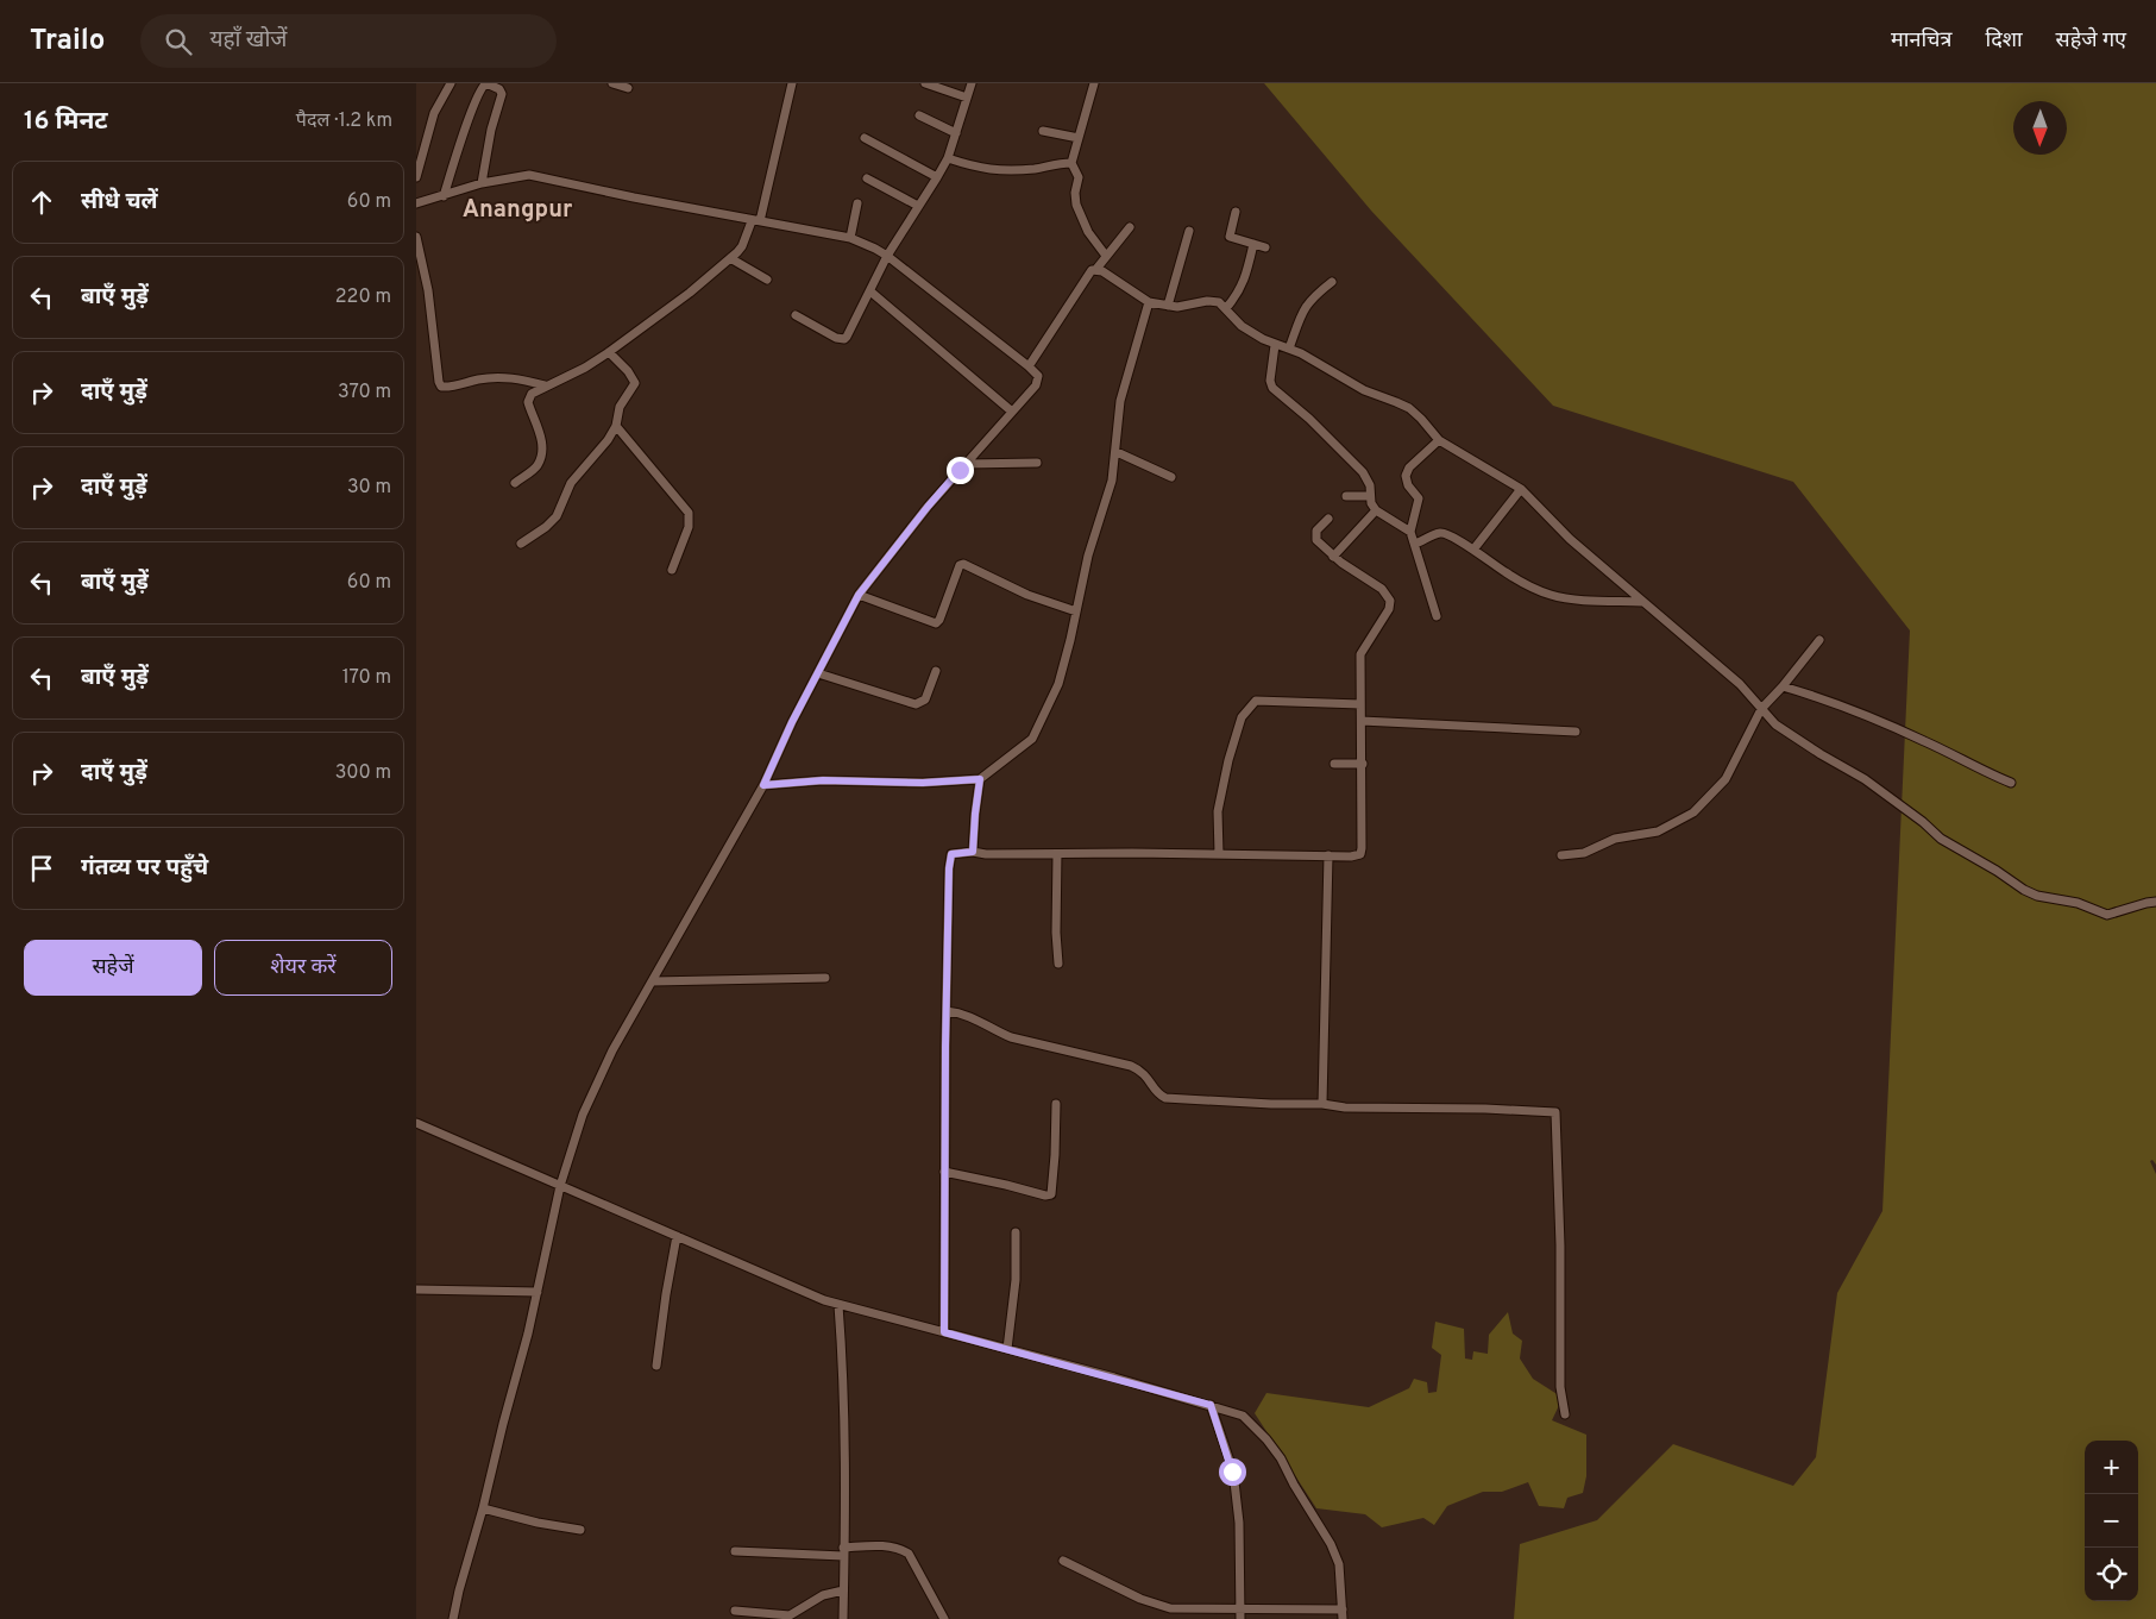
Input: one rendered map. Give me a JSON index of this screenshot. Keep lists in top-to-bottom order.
{
  "districts": ["Anangpur"],
  "north": "bottom",
  "page": {
    "header": "Trailo",
    "search": "यहाँ खोजें",
    "nav": ["मानचित्र", "दिशा", "सहेजे गए"],
    "heading": ["16 मिनट", "पैदल · 1.2 km"],
    "list": [
      ["सीधे चलें", "60 m"],
      ["बाएँ मुड़ें", "220 m"],
      ["दाएँ मुड़ें", "370 m"],
      ["दाएँ मुड़ें", "30 m"],
      ["बाएँ मुड़ें", "60 m"],
      ["बाएँ मुड़ें", "170 m"],
      ["दाएँ मुड़ें", "300 m"],
      "गंतव्य पर पहुँचे"
    ],
    "buttons": ["सहेजें", "शेयर करें"],
    "map_buttons": ["+", "−"]
  }
}
